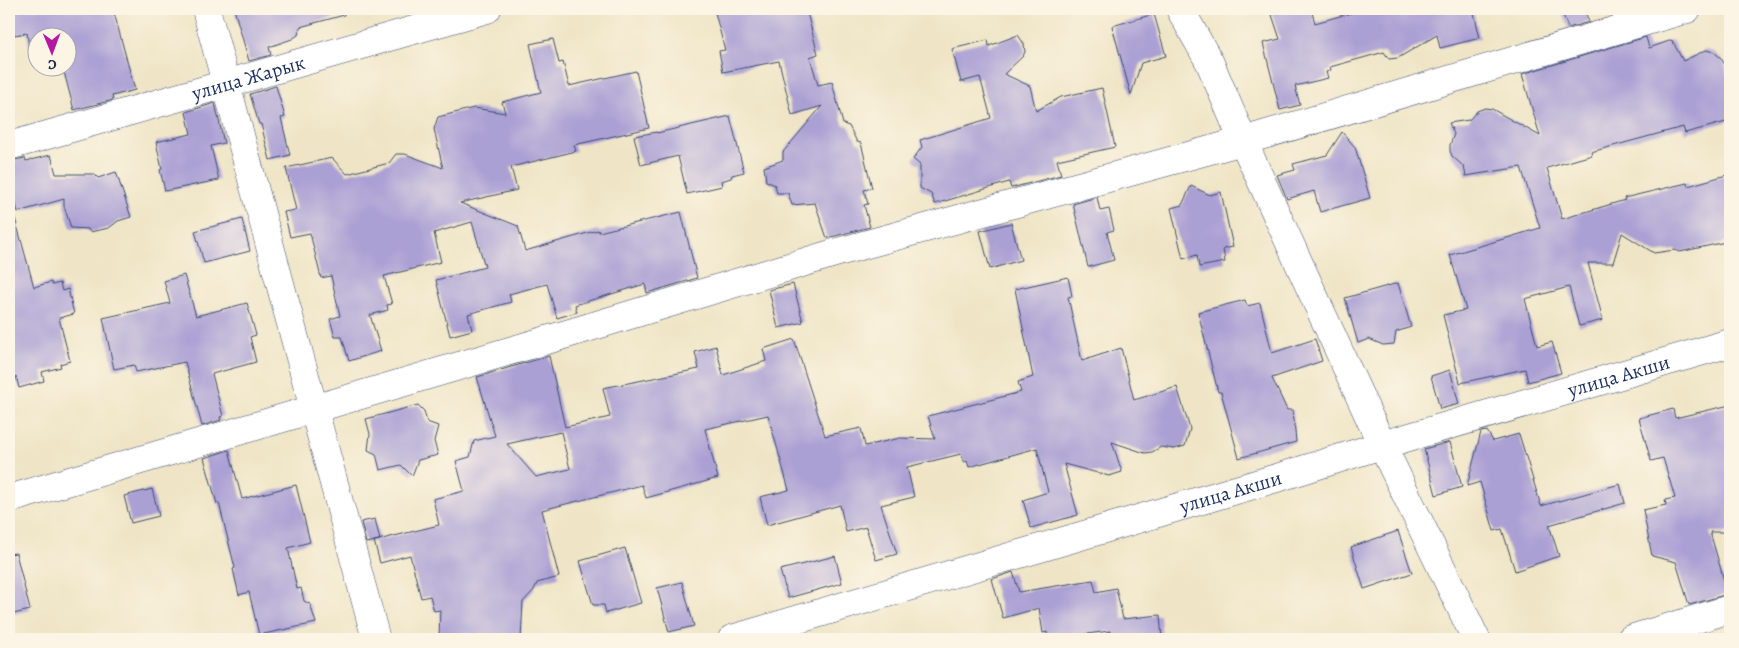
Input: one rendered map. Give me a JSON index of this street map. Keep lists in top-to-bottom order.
{
  "streets": {
    "street": ["улица Жарык", "улица Акши"]
  },
  "north": "bottom"
}
